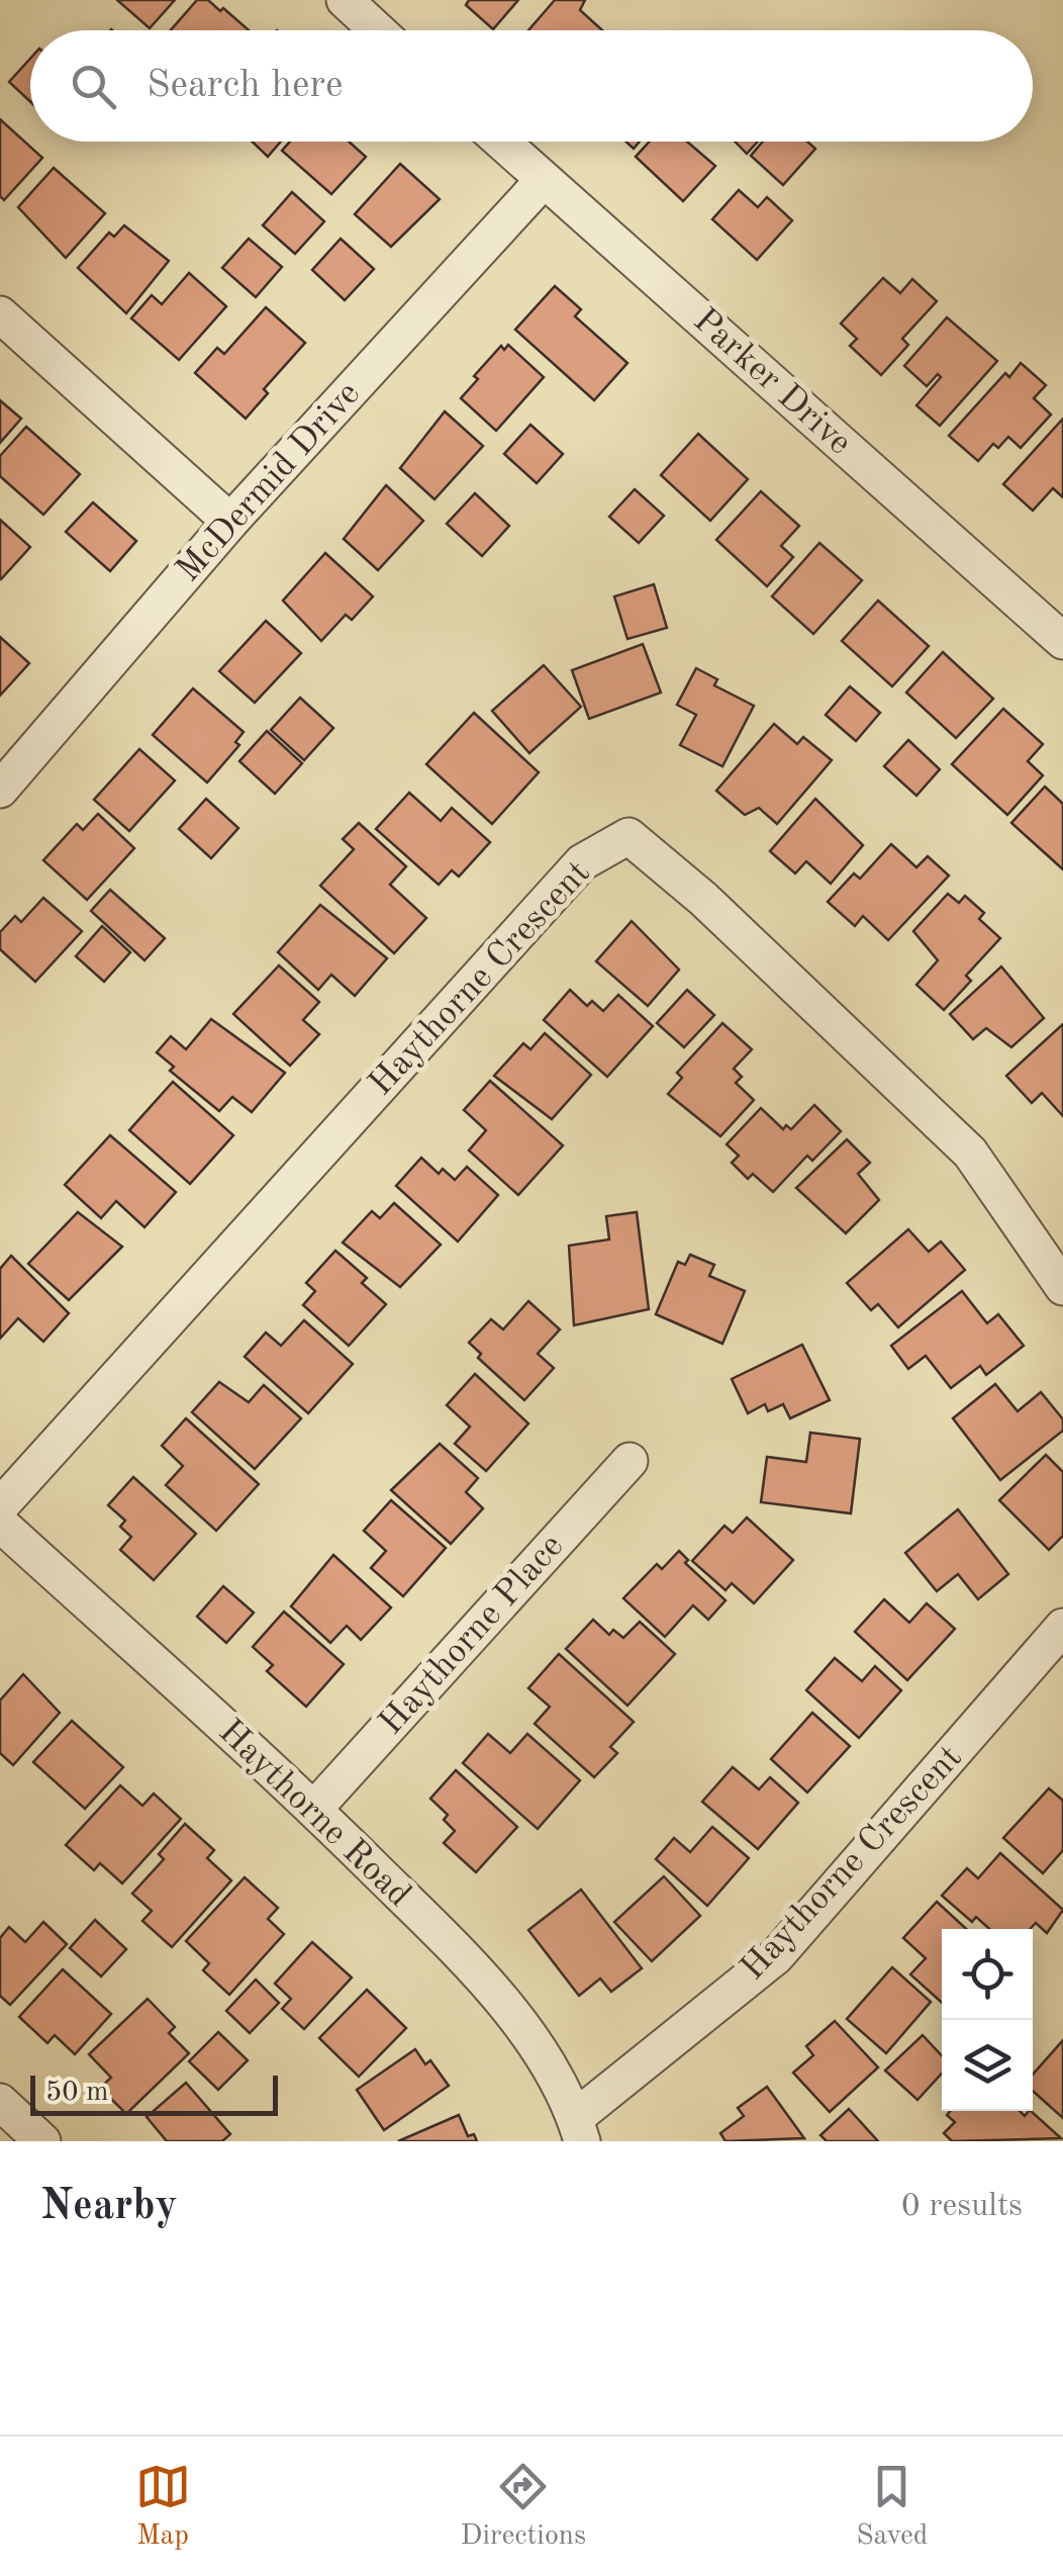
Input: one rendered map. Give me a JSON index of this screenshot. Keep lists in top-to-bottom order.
{
  "streets": {
    "street": [
      "Parker Drive",
      "McDermid Drive",
      "Haythorne Crescent",
      "Haythorne Place",
      "Haythorne Road"
    ]
  },
  "crossings": [
    ["Parker Drive", "McDermid Drive"],
    ["Haythorne Crescent", "Haythorne Road"],
    ["Haythorne Place", "Haythorne Road"]
  ],
  "scale_bar": "50 m",
  "page": {
    "search": "Search here",
    "scale": "50 m",
    "heading": ["Nearby", "0 results"],
    "nav": ["Map", "Directions", "Saved"]
  }
}
